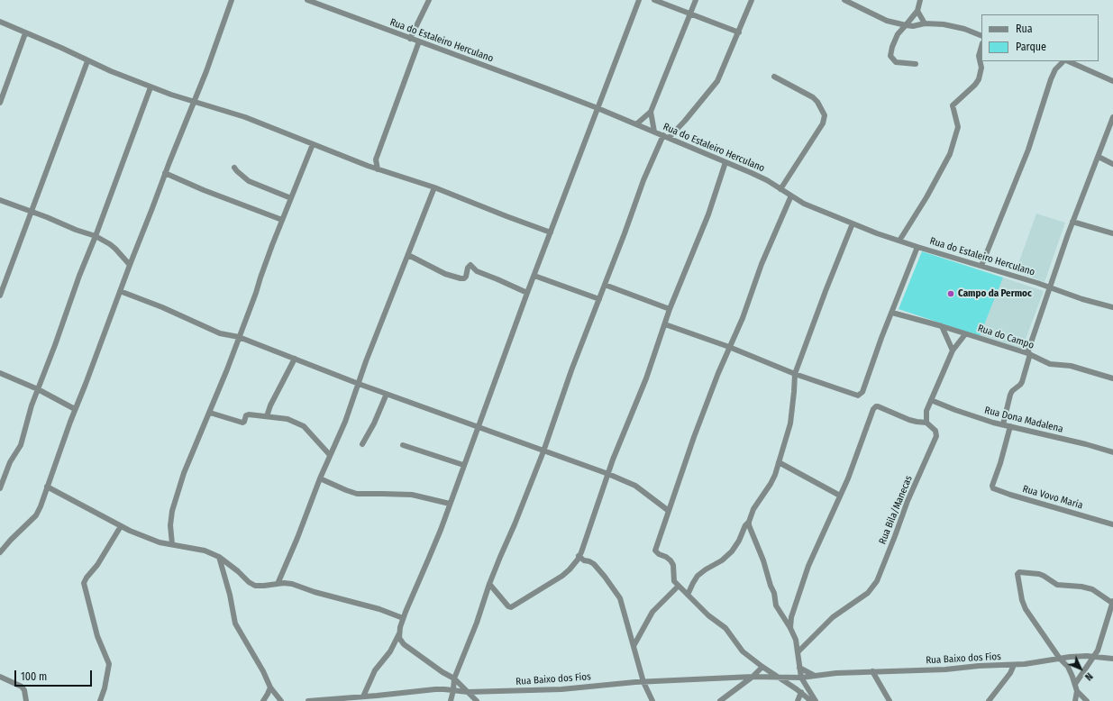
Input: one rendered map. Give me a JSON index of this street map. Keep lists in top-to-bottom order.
{
  "streets": {
    "street": [
      "Rua do Estaleiro Herculano",
      "Rua do Campo",
      "Rua Dona Madalena",
      "Rua Vovo Maria",
      "Rua Bila/Manecas",
      "Rua Baixo dos Fios"
    ]
  },
  "crossings": [
    ["Rua Dona Madalena", "Rua Vovo Maria"]
  ],
  "places": ["Campo da Permoc"],
  "legend": ["Rua", "Parque"],
  "scale_bar": "100 m",
  "north": "bottom right"
}
